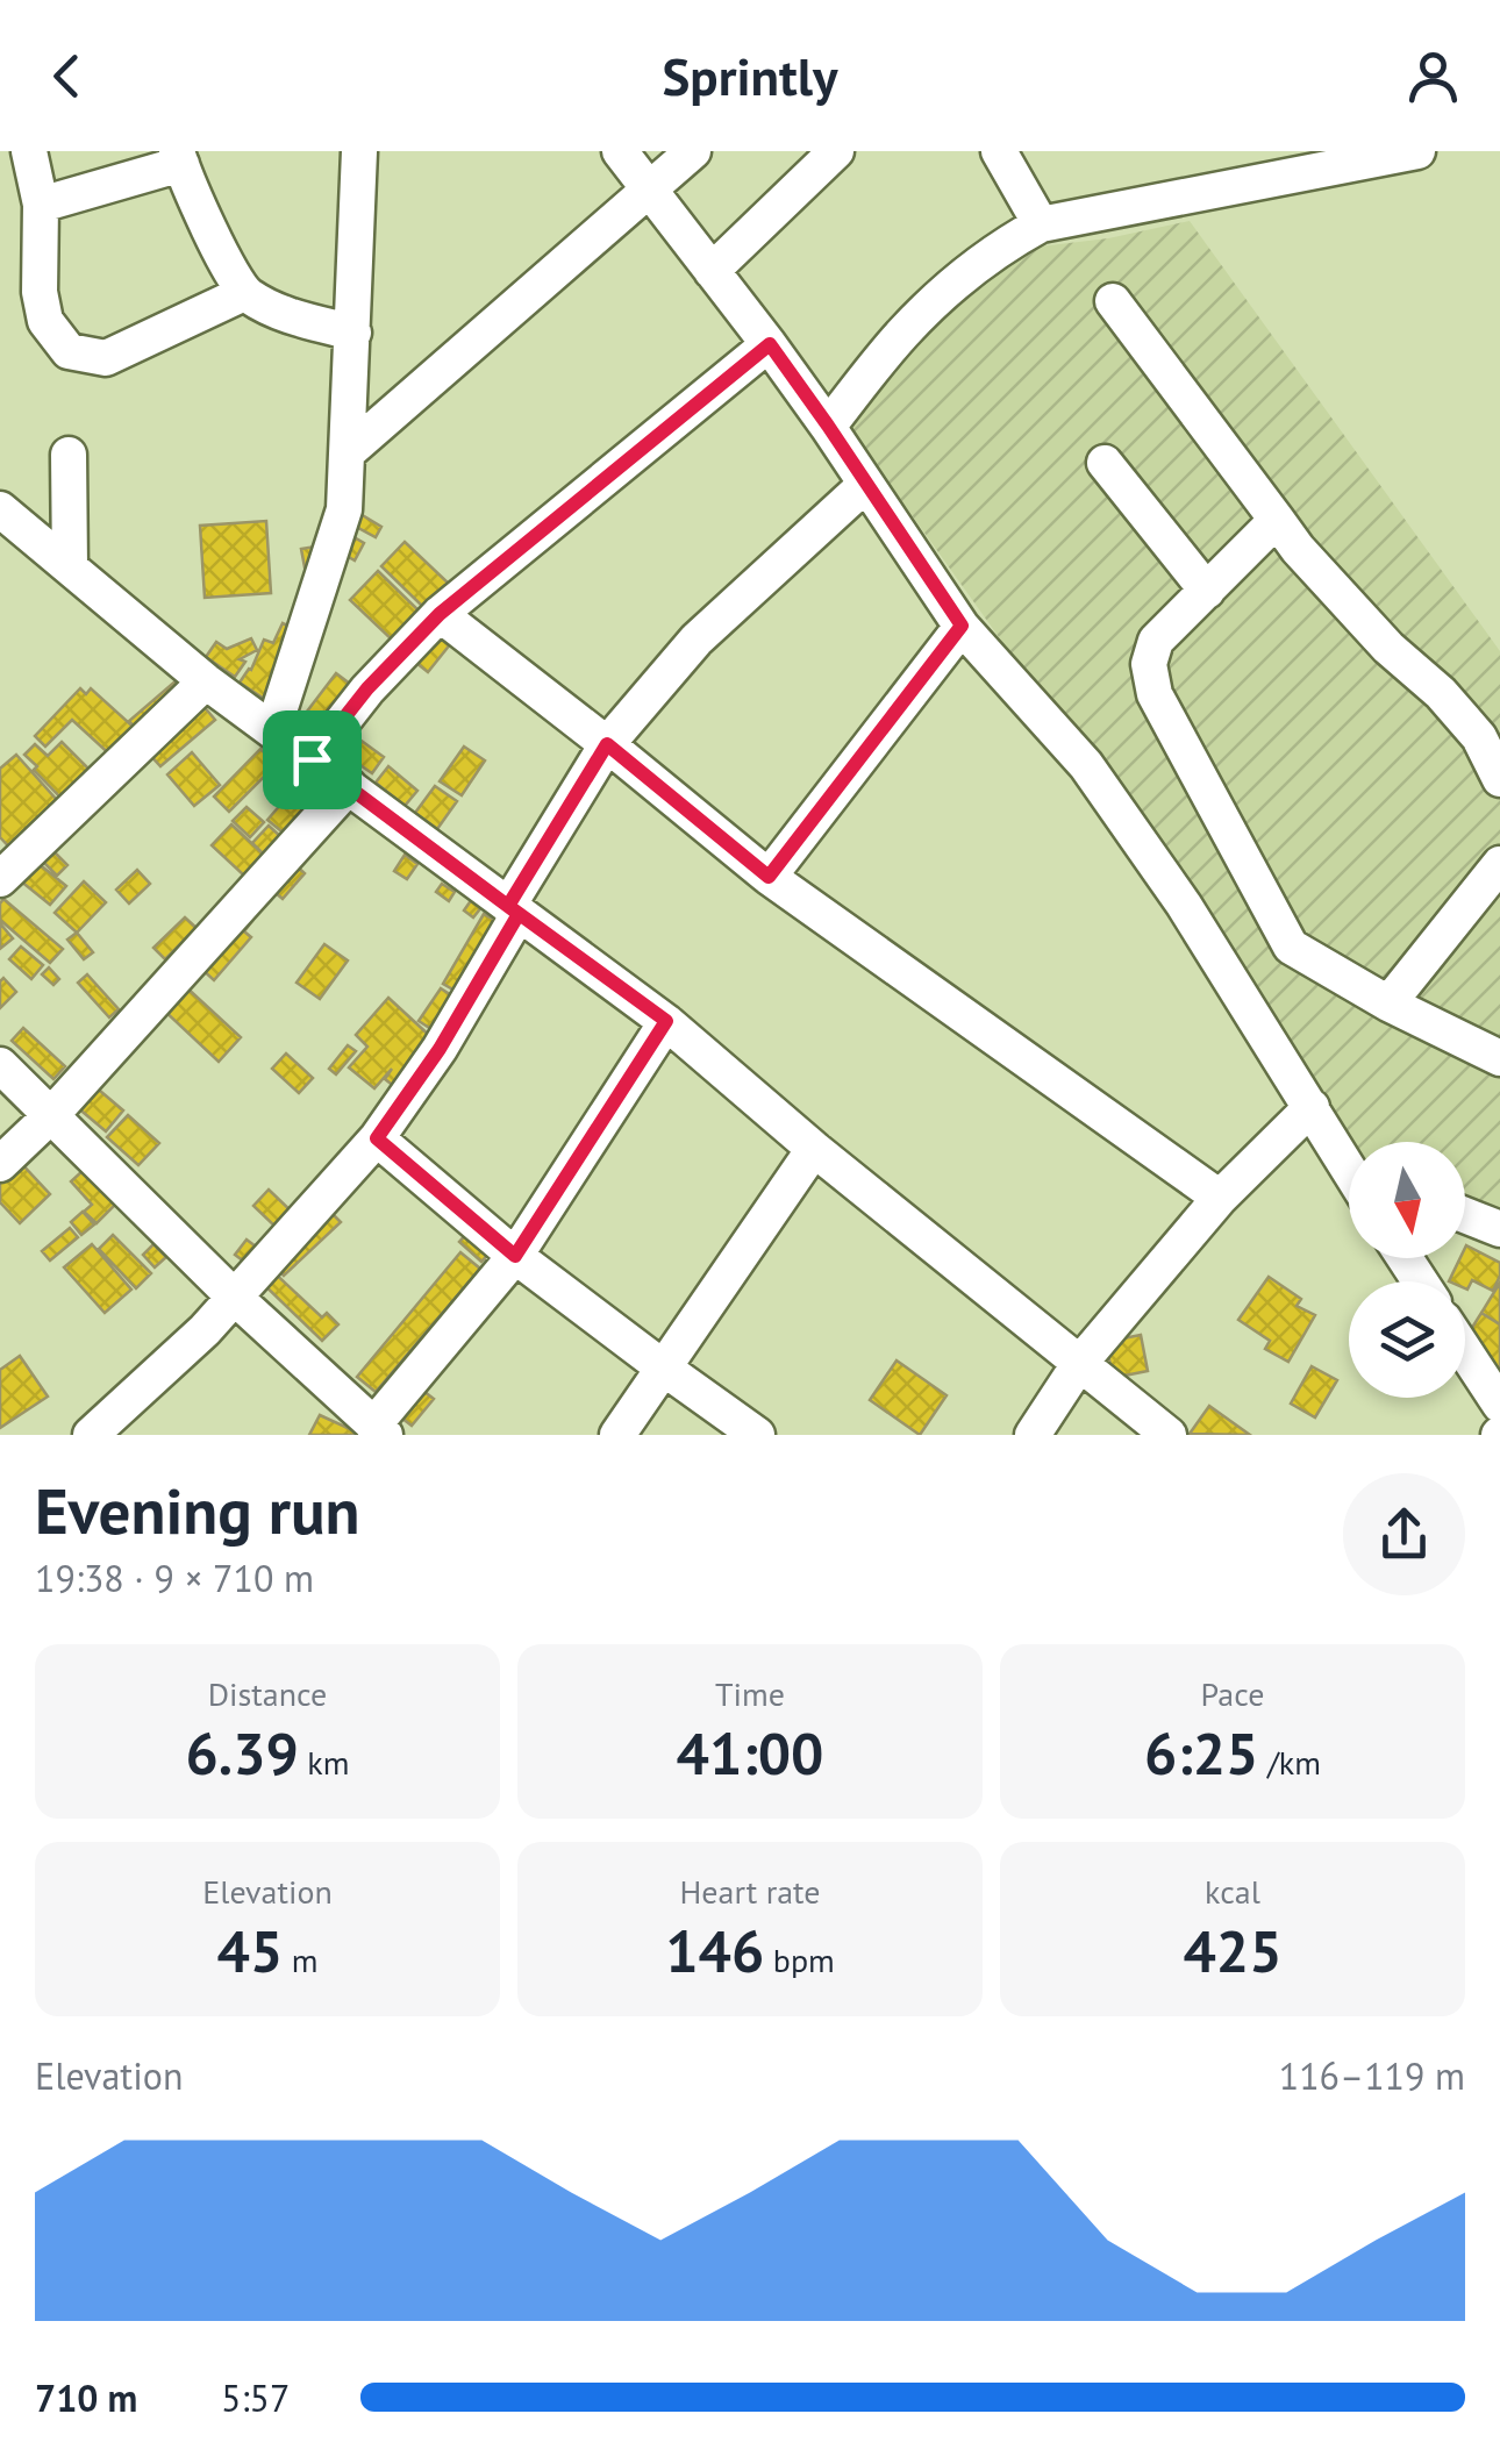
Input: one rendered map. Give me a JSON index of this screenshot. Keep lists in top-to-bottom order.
{
  "north": "bottom",
  "page": {
    "header": "Sprintly",
    "heading": ["Evening run", "19:38 · 9 × 710 m"],
    "stats": [
      ["Distance", "6.39 km"],
      ["Time", "41:00"],
      ["Pace", "6:25 /km"],
      ["Elevation", "45 m"],
      ["Heart rate", "146 bpm"],
      ["kcal", "425"]
    ],
    "chart": ["Elevation", "116–119 m"],
    "list": [
      {
        "name": "710 m",
        "note": "5:57"
      }
    ]
  }
}
